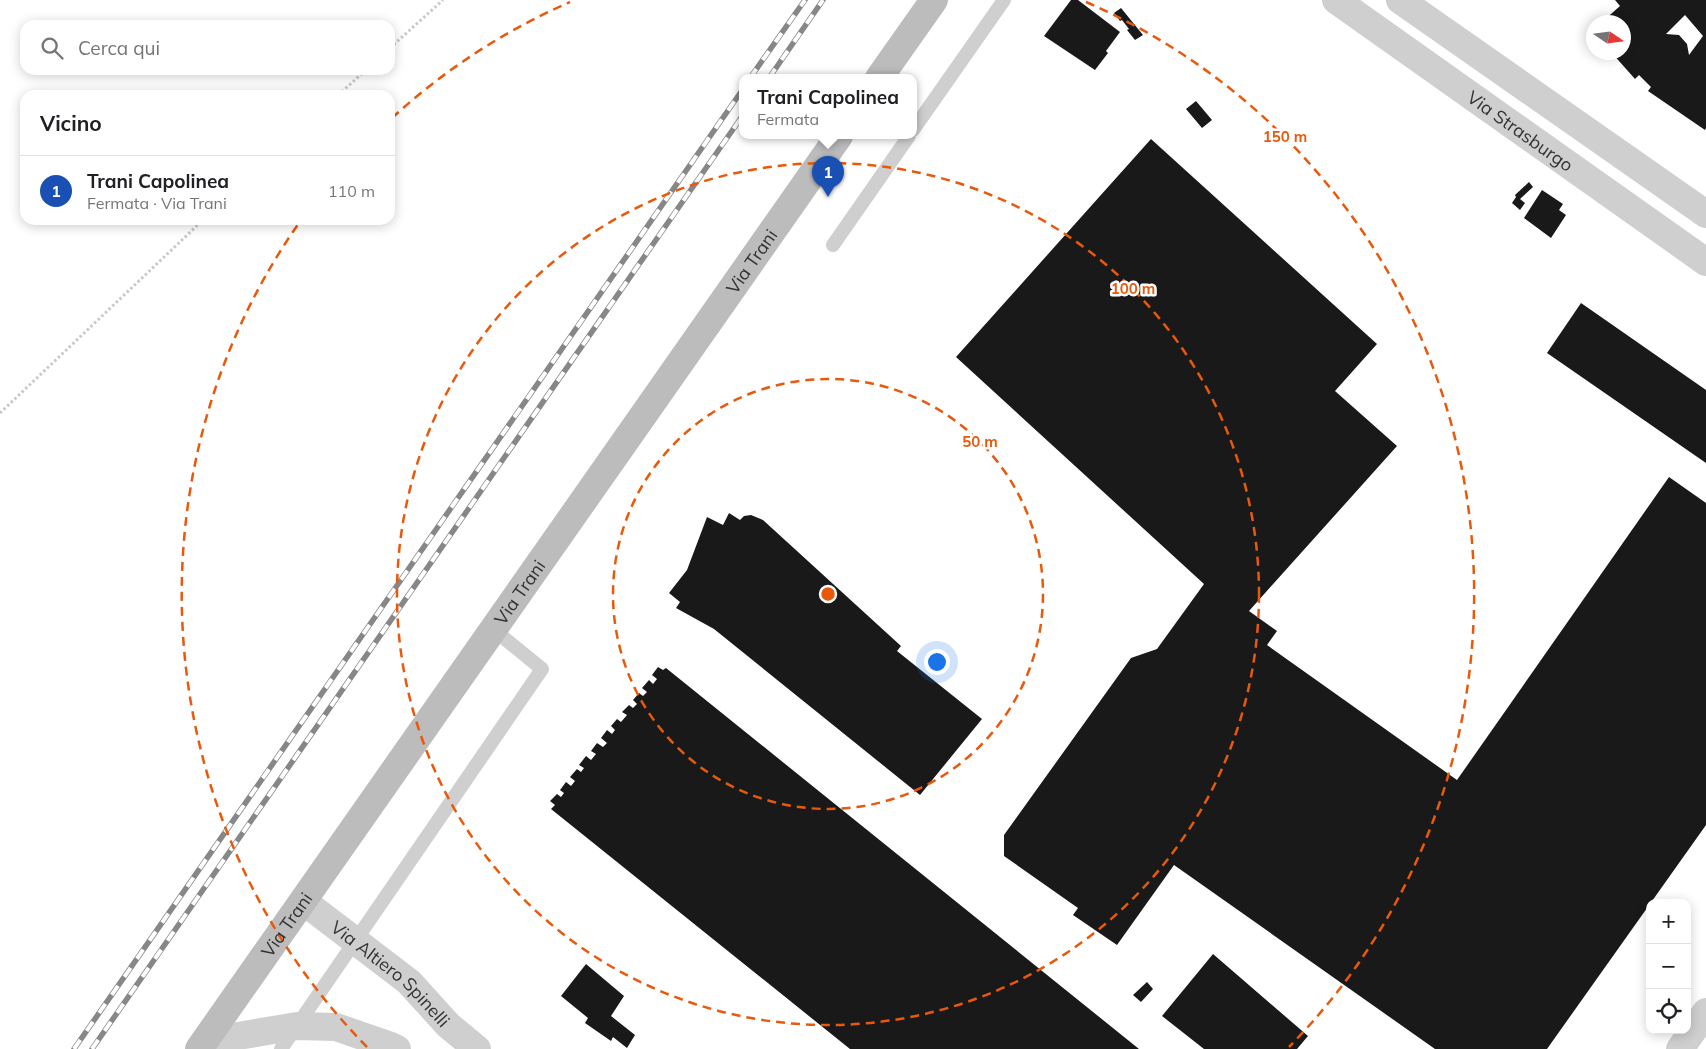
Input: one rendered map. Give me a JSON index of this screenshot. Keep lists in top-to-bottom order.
{
  "streets": {
    "main road": ["Via Trani"],
    "street": ["Via Strasburgo", "Via Altiero Spinelli"]
  },
  "crossings": [
    ["Via Trani", "Via Altiero Spinelli"]
  ],
  "north": "right",
  "page": {
    "search": "Cerca qui",
    "popup": ["Trani Capolinea", "Fermata"],
    "heading": "Vicino",
    "list": [
      {
        "mark": "1",
        "name": "Trani Capolinea",
        "note": "Fermata · Via Trani",
        "value": "110 m"
      }
    ],
    "pins": "1",
    "map_buttons": ["+", "−"]
  },
  "rings": ["150 m", "100 m", "50 m"]
}
